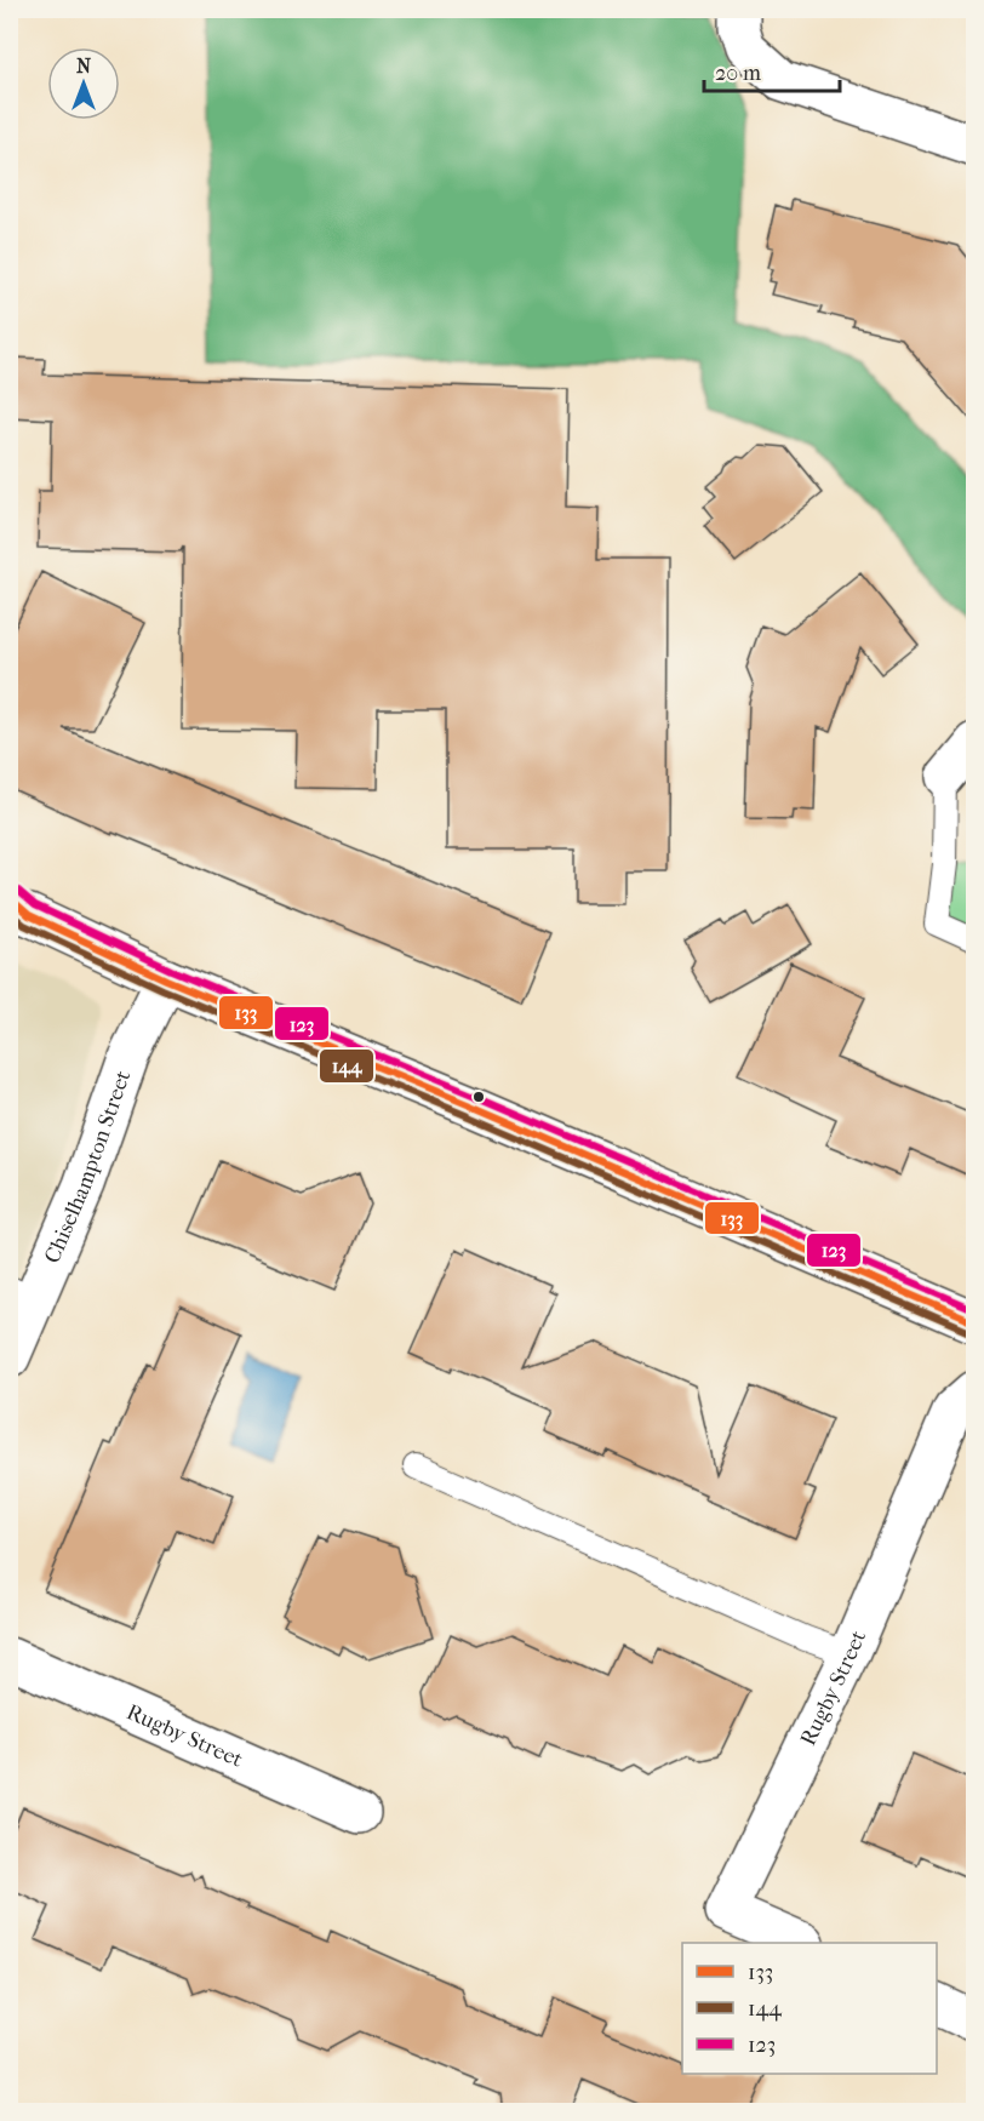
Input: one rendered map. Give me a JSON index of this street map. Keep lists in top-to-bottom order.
{
  "streets": {
    "street": ["Chiselhampton Street", "Rugby Street"]
  },
  "lines": ["transit line 123", "transit line 133", "transit line 144"],
  "legend": ["133", "144", "123"],
  "scale_bar": "20 m",
  "north": "top"
}
